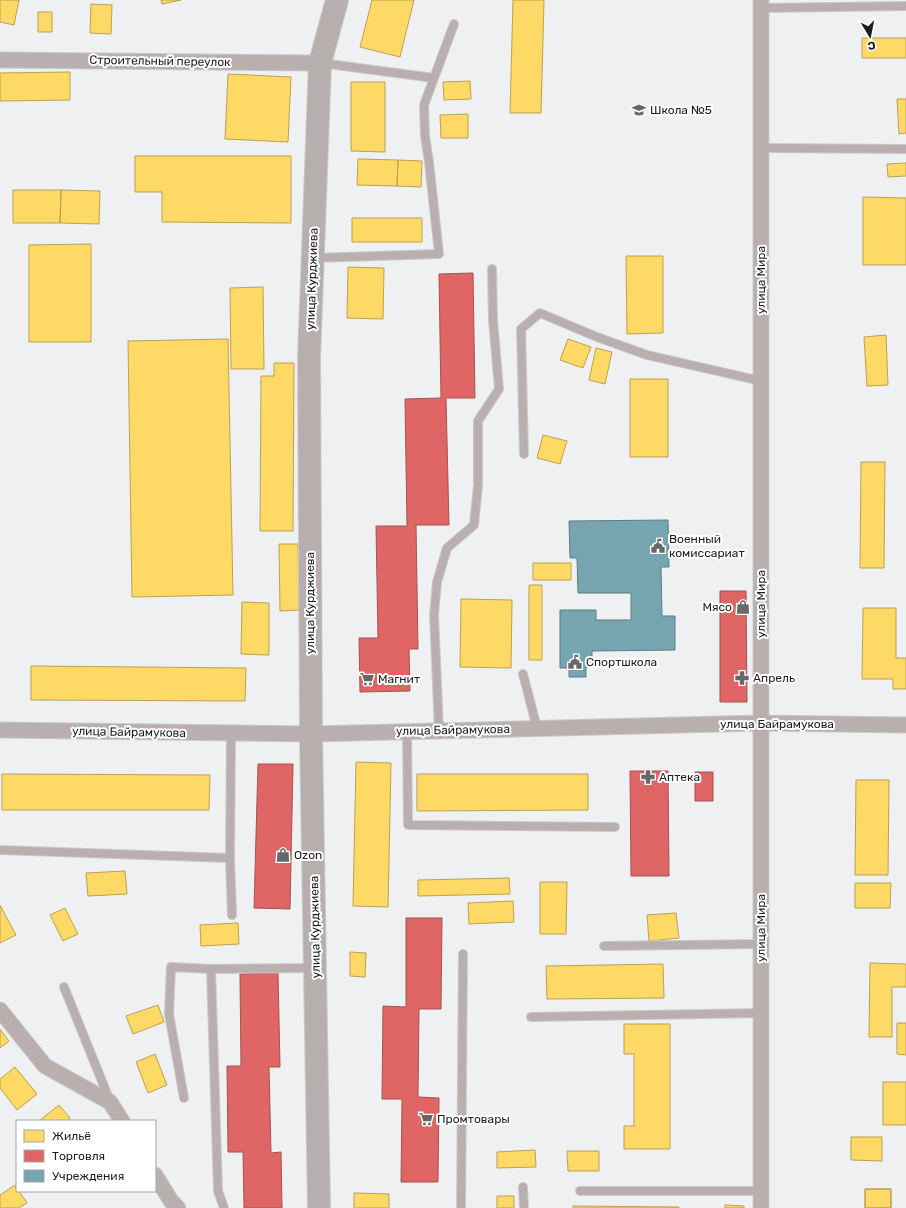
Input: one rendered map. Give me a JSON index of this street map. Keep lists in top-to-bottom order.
{
  "streets": {
    "street": [
      "Строительный переулок",
      "улица Курджиева",
      "улица Мира",
      "улица Байрамукова"
    ]
  },
  "crossings": [
    ["Строительный переулок", "улица Курджиева"],
    ["улица Курджиева", "улица Байрамукова"],
    ["улица Мира", "улица Байрамукова"]
  ],
  "places": {
    "school or university": ["Школа №5"],
    "public building": ["Военный комиссариат", "Спортшкола"],
    "shop": ["Мясо", "Ozon"],
    "pharmacy": ["Апрель", "Аптека"],
    "supermarket": ["Магнит", "Промтовары"]
  },
  "legend": ["Жильё", "Торговля", "Учреждения"],
  "north": "bottom"
}
